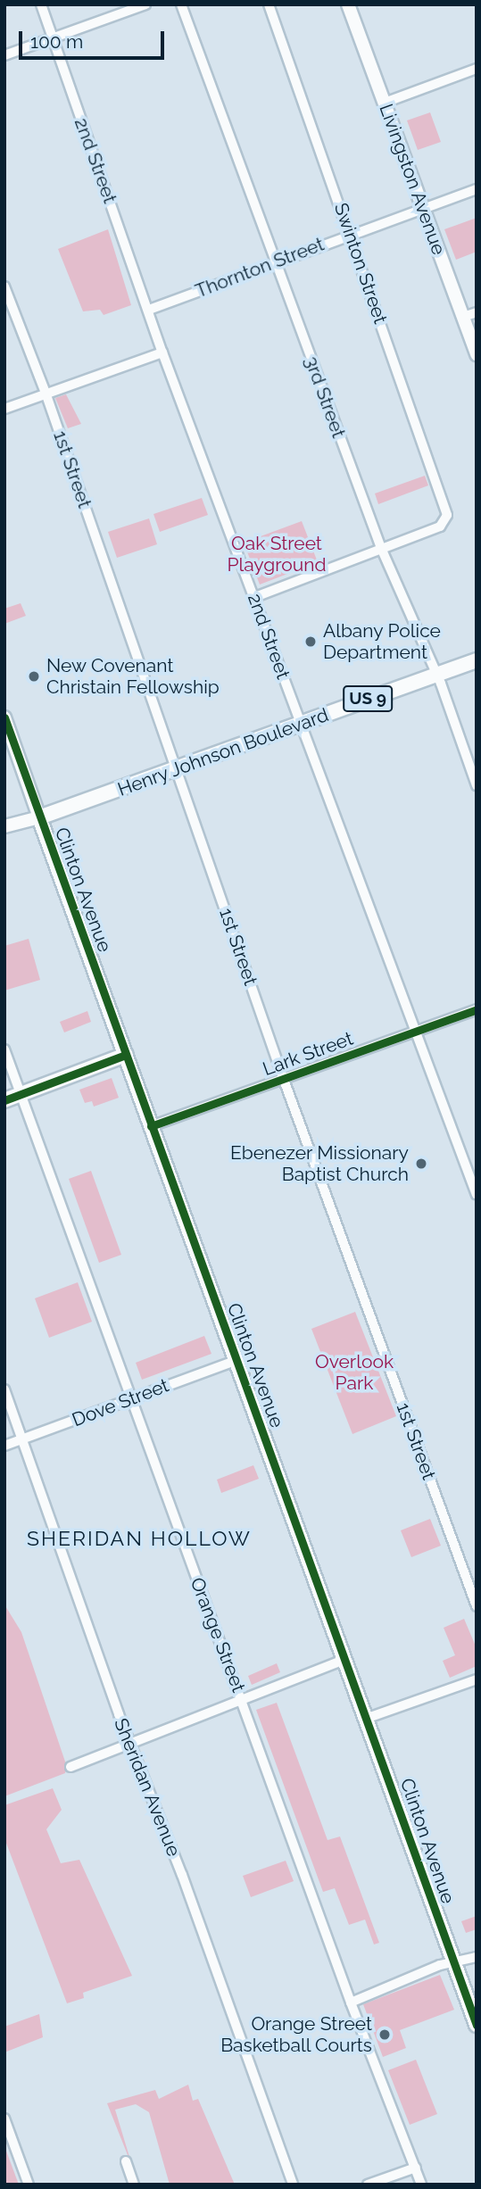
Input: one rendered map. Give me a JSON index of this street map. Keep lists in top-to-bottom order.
{
  "streets": {
    "main road": ["US 9", "Henry Johnson Boulevard", "Clinton Avenue"],
    "street": [
      "2nd Street",
      "Livingston Avenue",
      "Swinton Street",
      "Thornton Street",
      "3rd Street",
      "1st Street",
      "Lark Street",
      "Dove Street",
      "Orange Street",
      "Sheridan Avenue"
    ]
  },
  "crossings": [
    ["2nd Street", "Thornton Street"],
    ["2nd Street", "Henry Johnson Boulevard"],
    ["2nd Street", "Lark Street"],
    ["Livingston Avenue", "Thornton Street"],
    ["Swinton Street", "Thornton Street"],
    ["Swinton Street", "3rd Street"],
    ["Thornton Street", "3rd Street"],
    ["3rd Street", "Henry Johnson Boulevard"],
    ["1st Street", "Henry Johnson Boulevard"],
    ["1st Street", "Lark Street"],
    ["Henry Johnson Boulevard", "Clinton Avenue"],
    ["Clinton Avenue", "Lark Street"],
    ["Clinton Avenue", "Dove Street"],
    ["Dove Street", "Orange Street"],
    ["Dove Street", "Sheridan Avenue"]
  ],
  "districts": ["SHERIDAN HOLLOW"],
  "parks": ["Oak Street Playground", "Overlook Park"],
  "places": [
    "Albany Police Department",
    "New Covenant Christain Fellowship",
    "Ebenezer Missionary Baptist Church",
    "Orange Street Basketball Courts"
  ],
  "scale_bar": "100 m"
}
